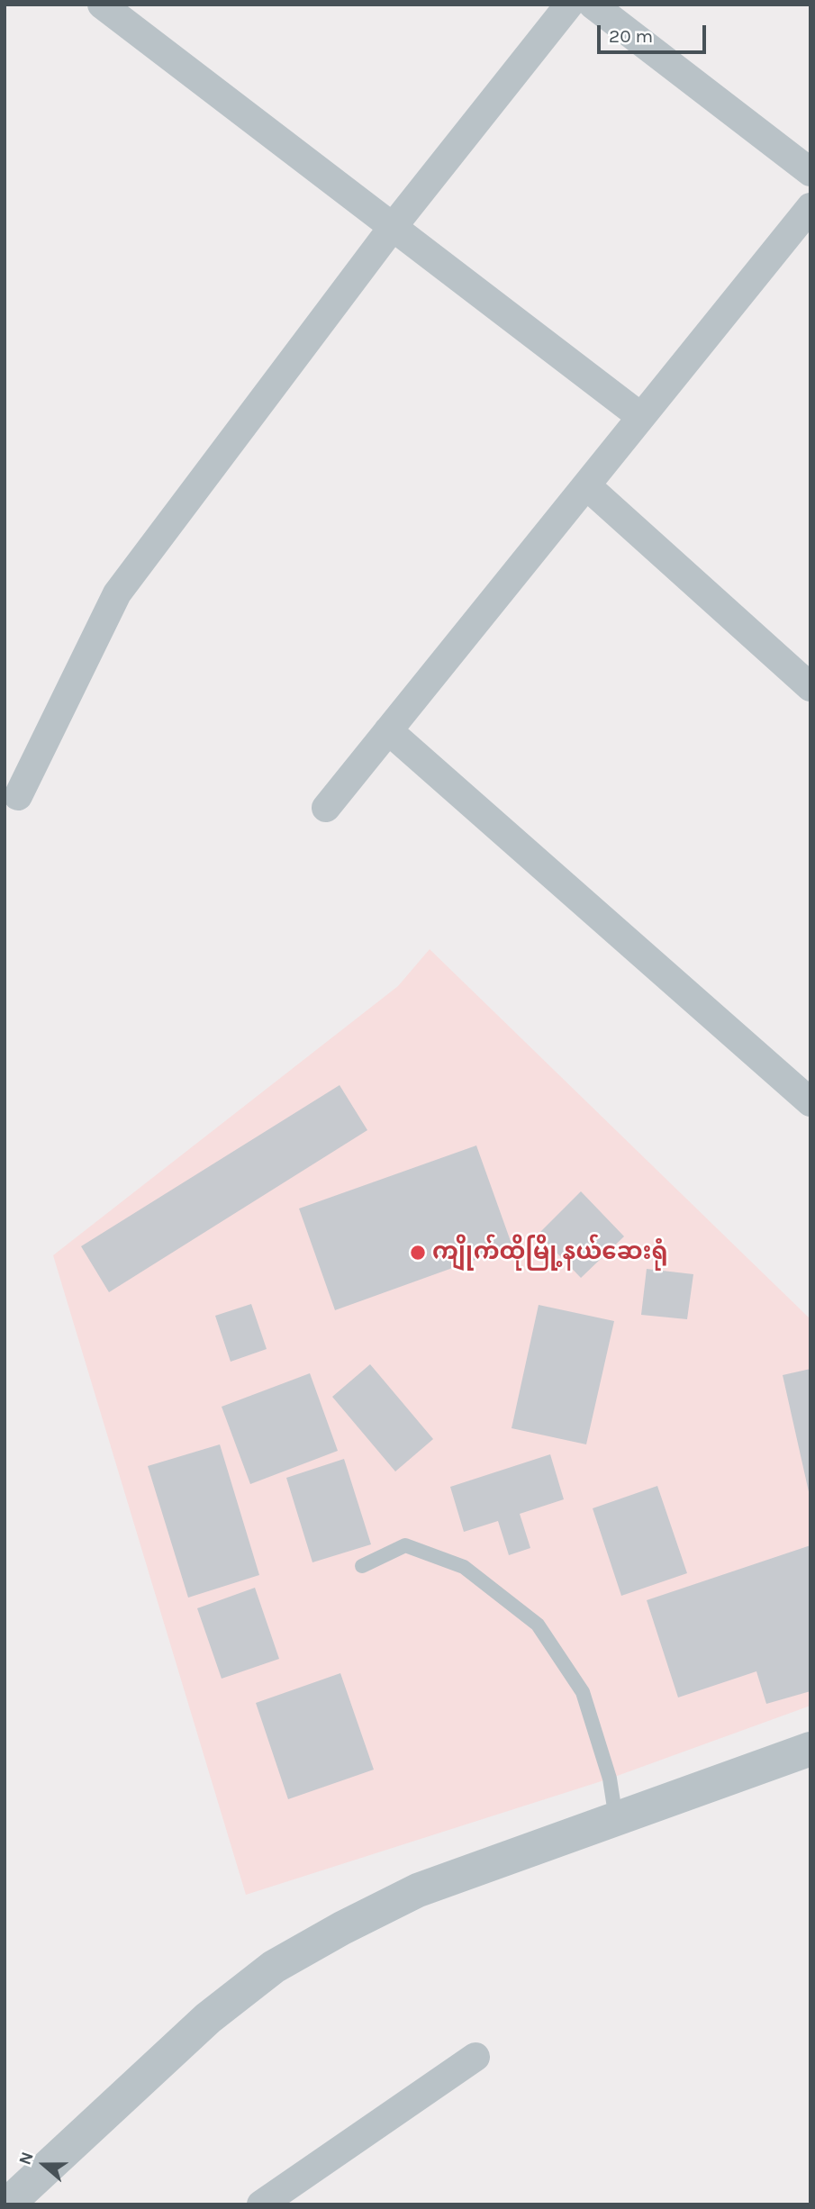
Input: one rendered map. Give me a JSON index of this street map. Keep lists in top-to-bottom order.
{
  "places": ["ကျိုက်ထိုမြို့နယ်ဆေးရုံ"],
  "scale_bar": "20 m",
  "north": "left"
}
